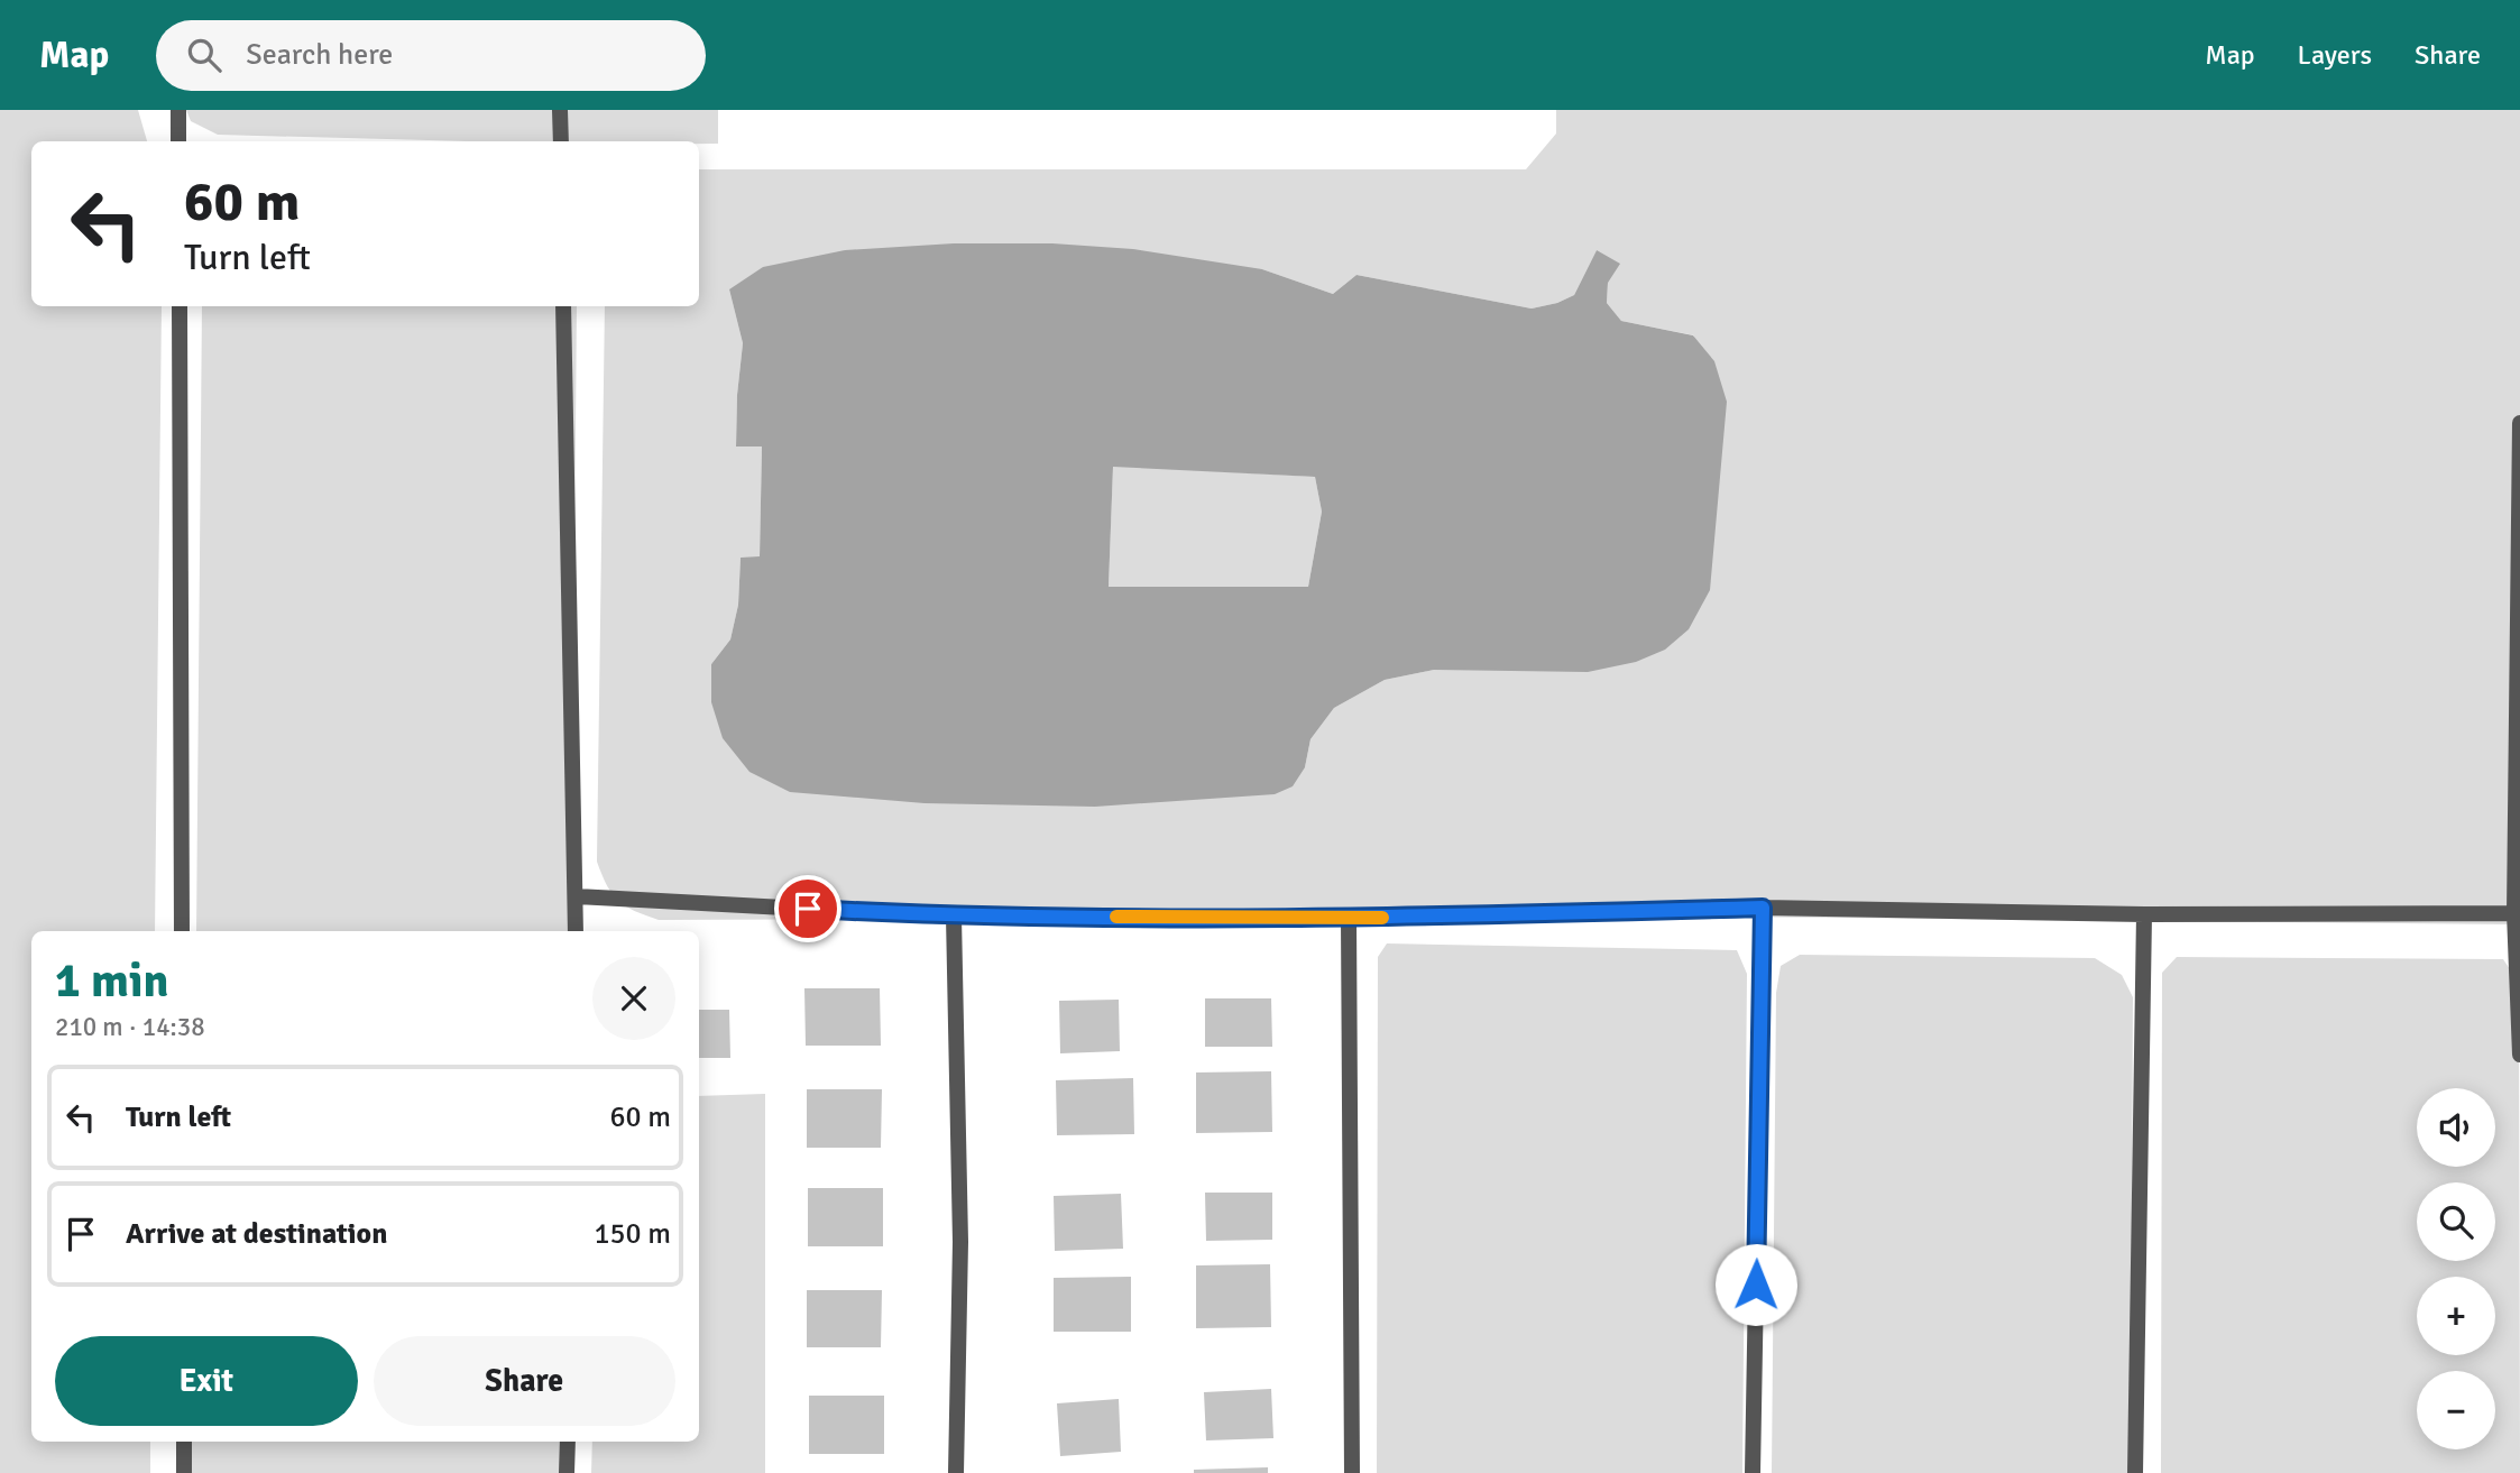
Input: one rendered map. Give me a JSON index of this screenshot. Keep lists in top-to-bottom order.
{
  "page": {
    "header": "Map",
    "search": "Search here",
    "nav": ["Map", "Layers", "Share"],
    "turn": ["60 m", "Turn left"],
    "heading": ["1 min", "210 m · 14:38"],
    "list": [
      {
        "name": "Turn left",
        "value": "60 m"
      },
      {
        "name": "Arrive at destination",
        "value": "150 m"
      }
    ],
    "map_buttons": ["+", "−"],
    "buttons": ["Exit", "Share"]
  }
}
